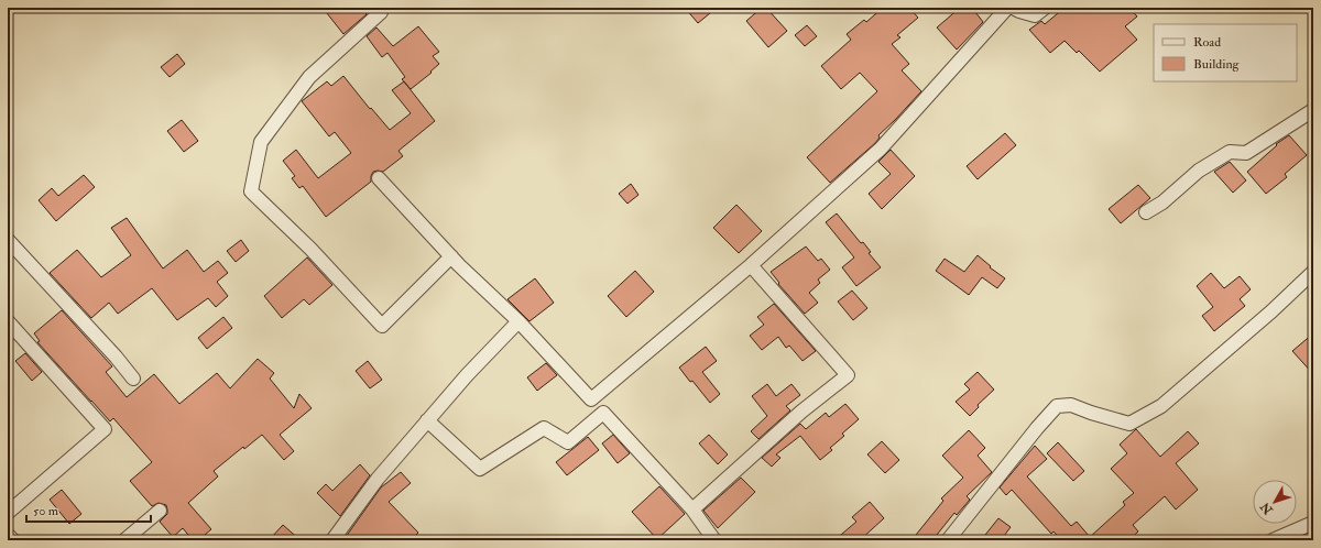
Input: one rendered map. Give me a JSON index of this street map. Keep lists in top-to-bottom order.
{
  "legend": ["Road", "Building"],
  "scale_bar": "50 m",
  "north": "bottom left"
}
